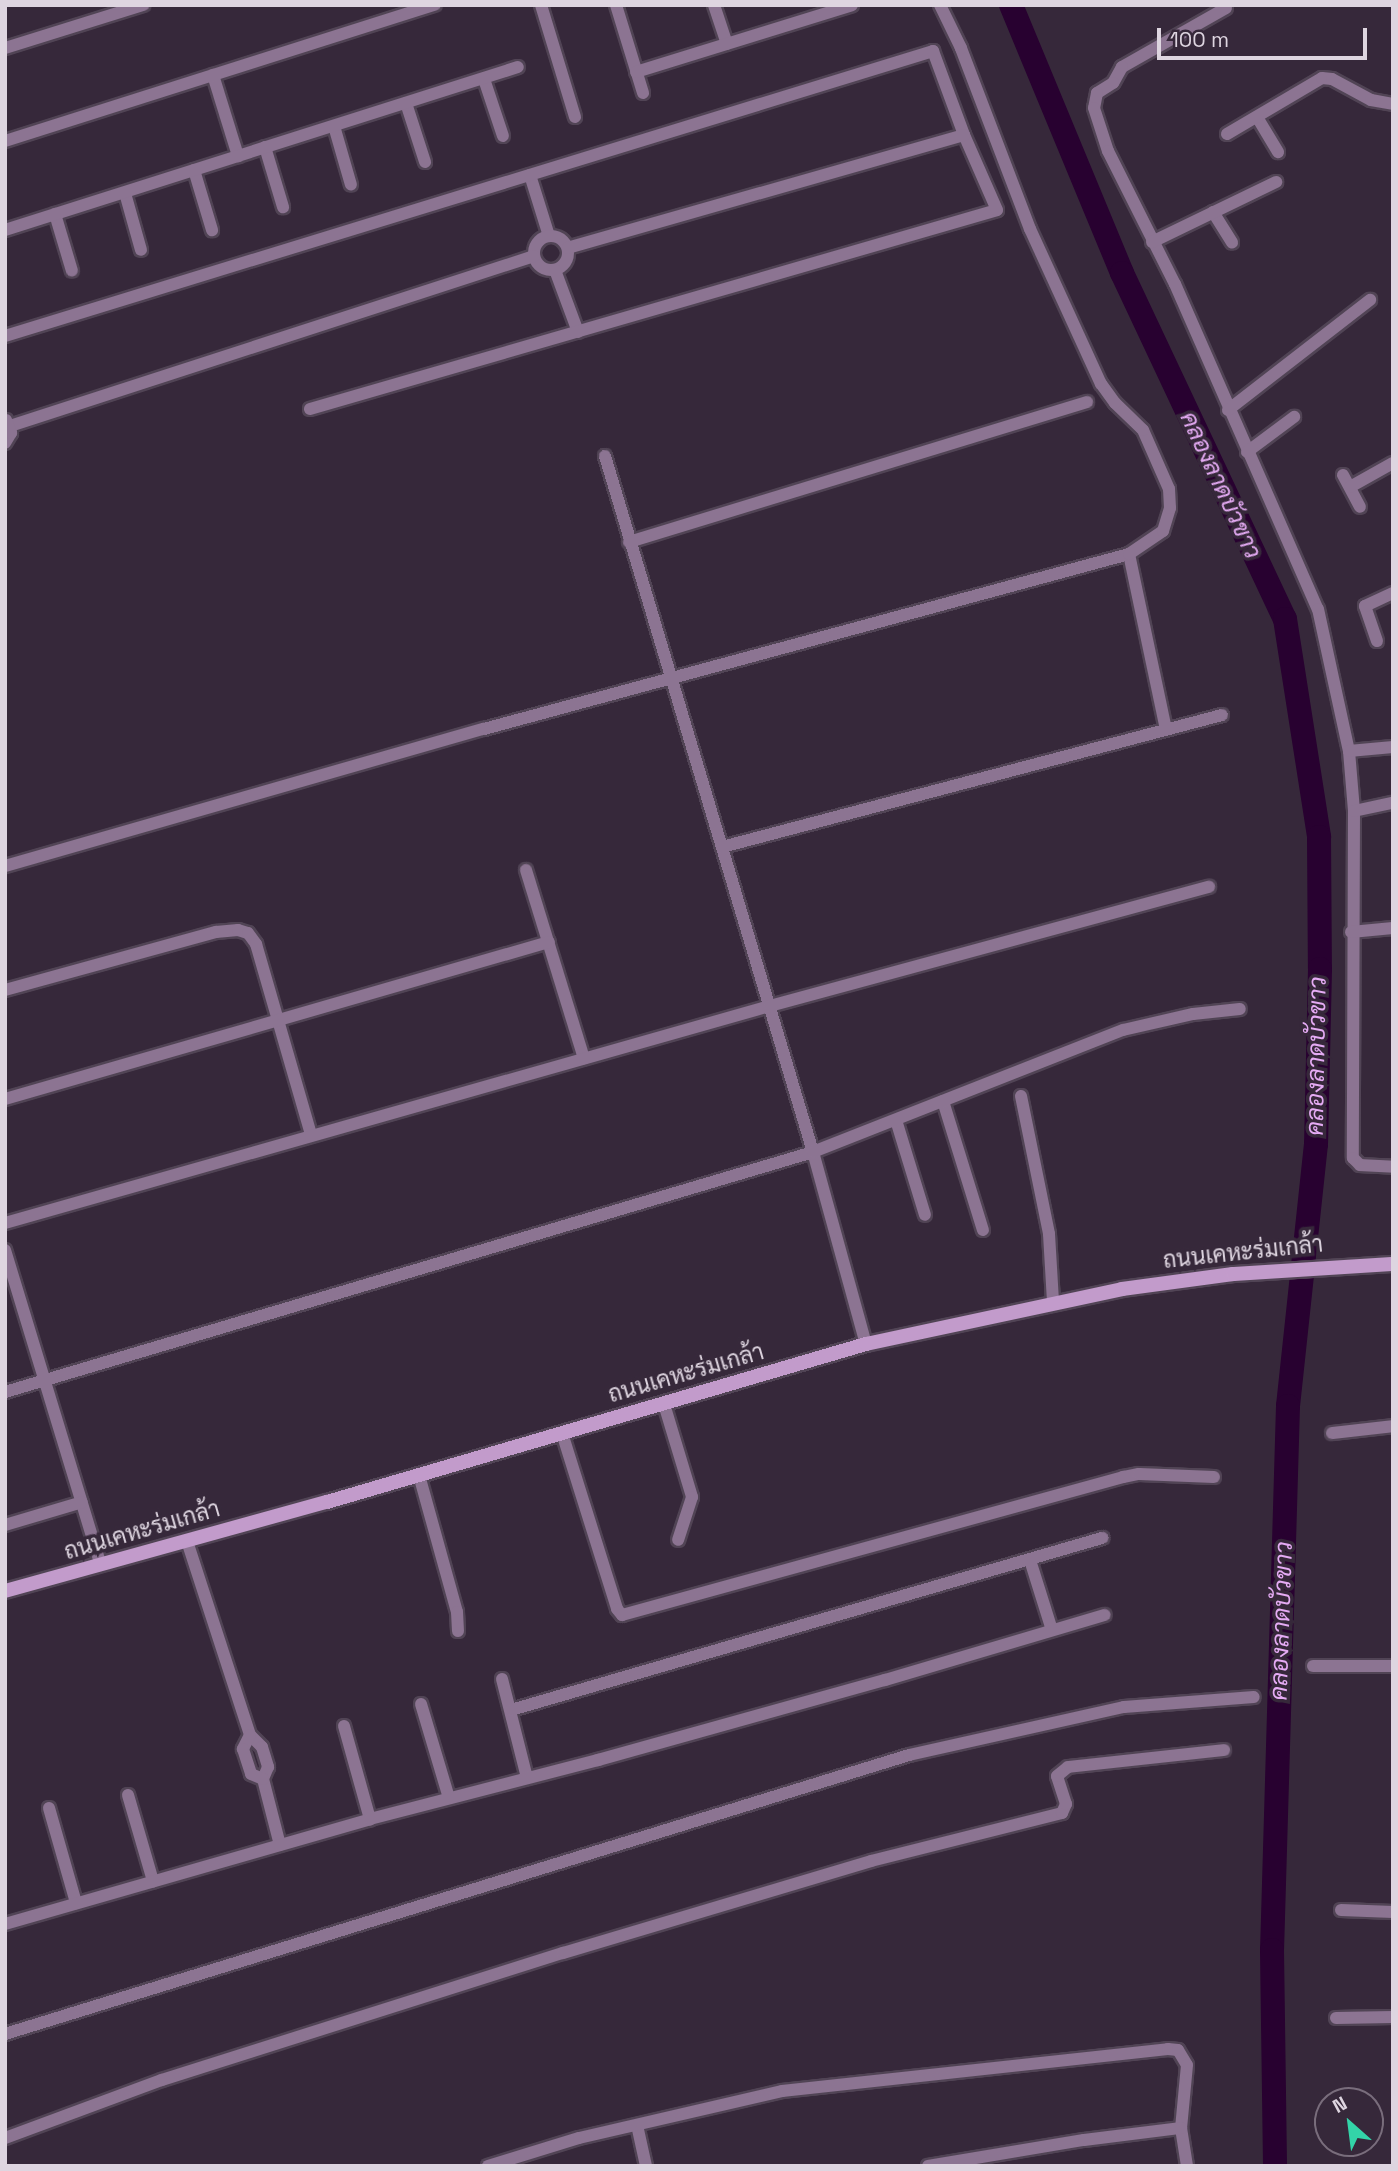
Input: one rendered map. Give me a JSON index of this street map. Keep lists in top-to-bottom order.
{
  "streets": {
    "street": ["ถนนเคหะร่มเกล้า"]
  },
  "water": ["คลองลาดบัวขาว"],
  "scale_bar": "100 m",
  "north": "top left"
}
